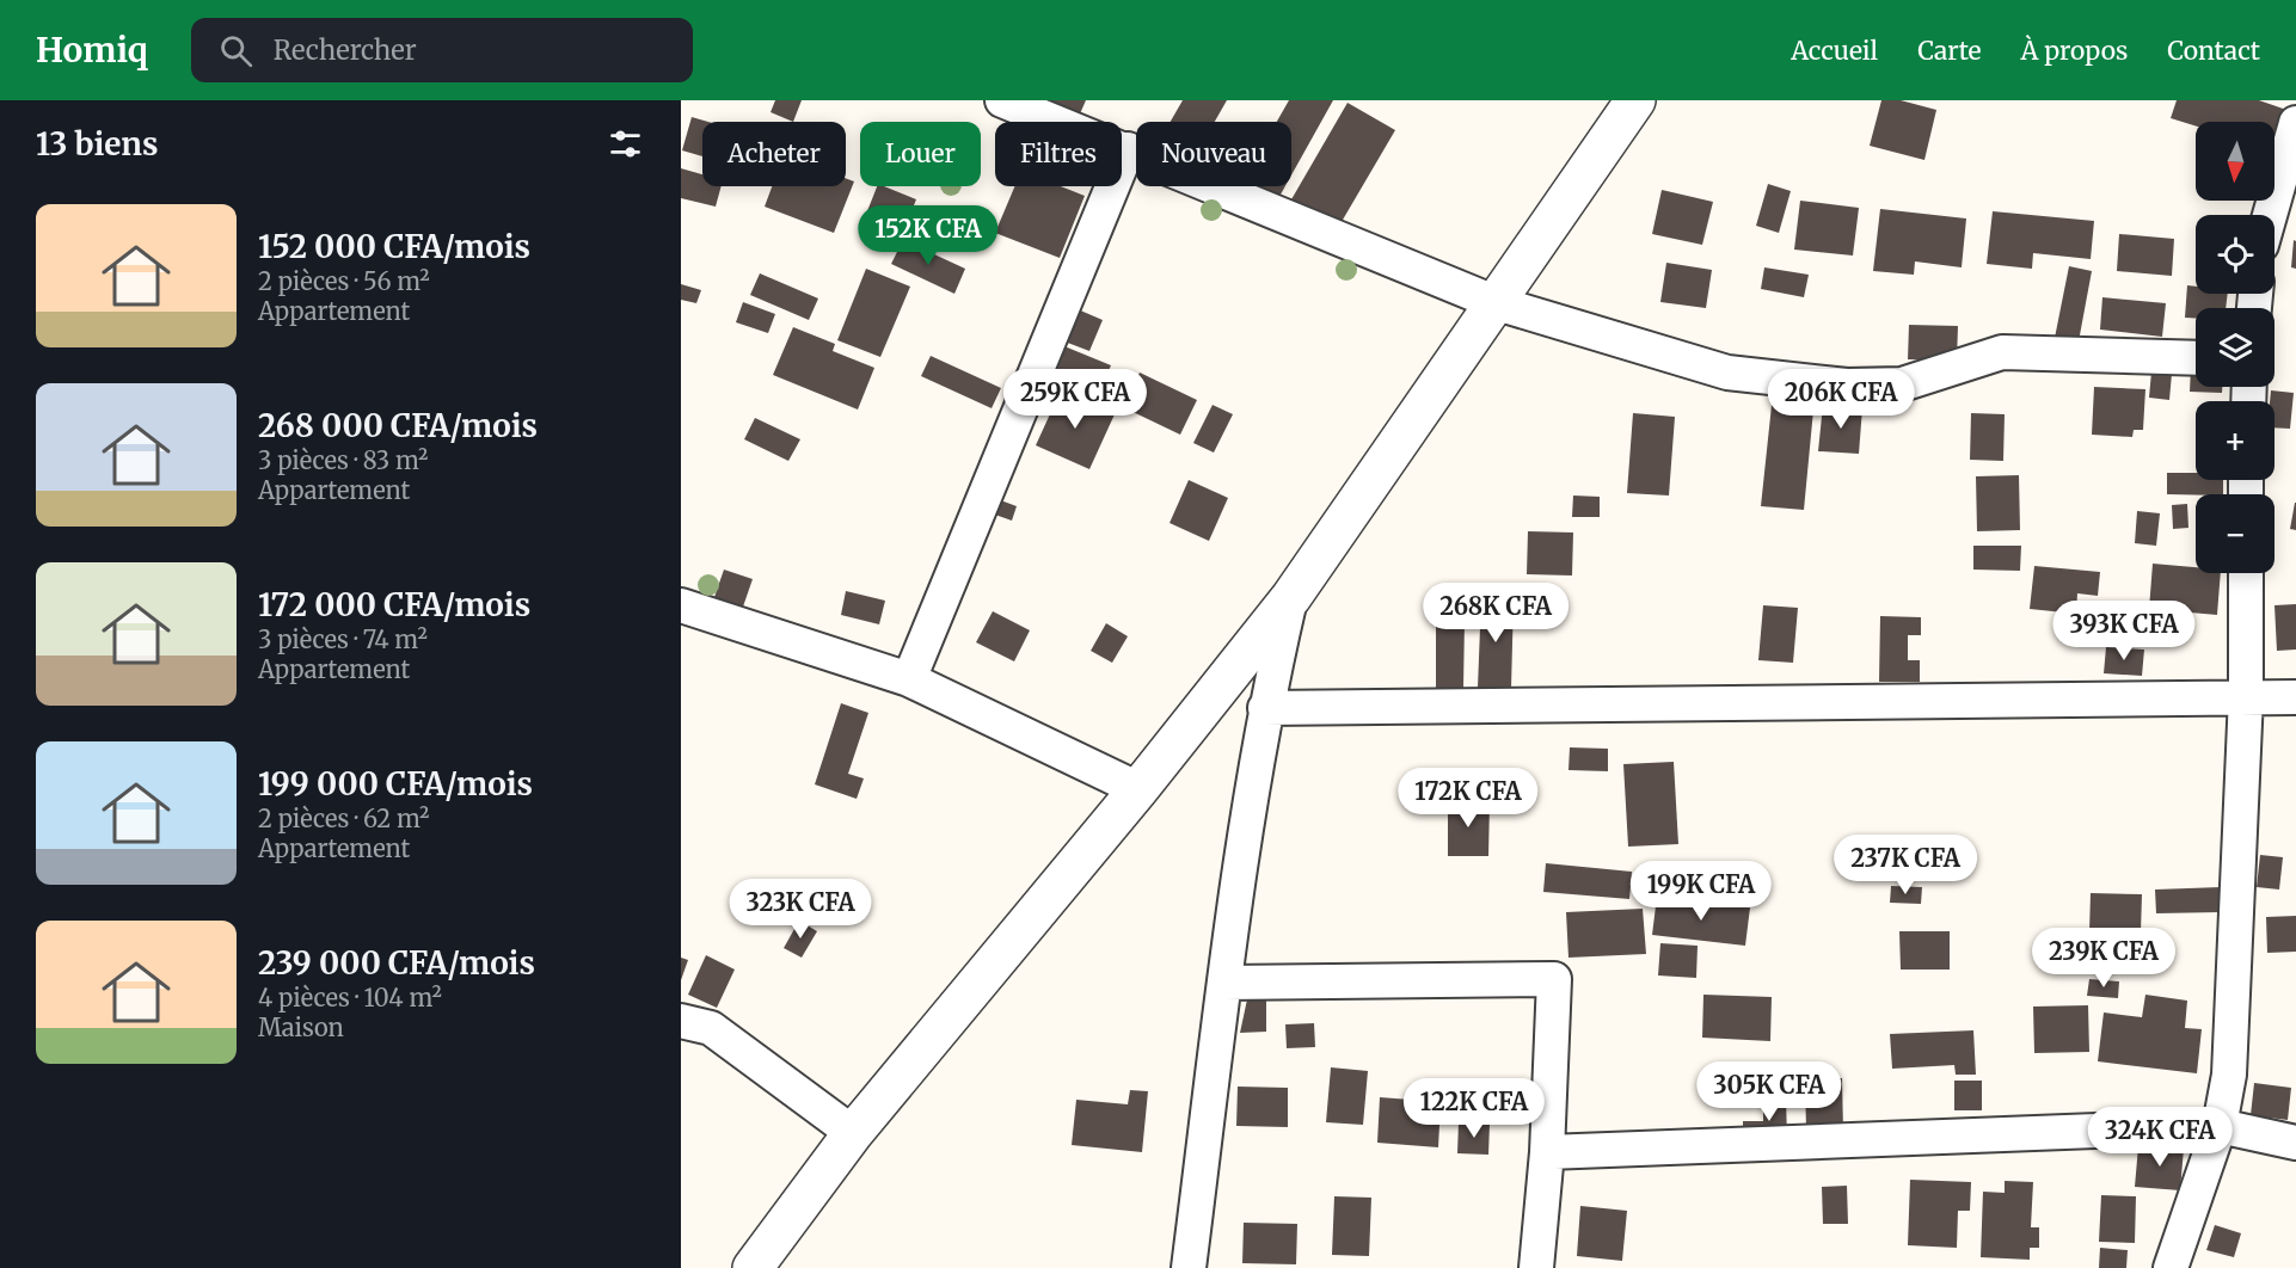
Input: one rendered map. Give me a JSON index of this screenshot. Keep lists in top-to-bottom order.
{
  "north": "bottom",
  "page": {
    "header": "Homiq",
    "search": "Rechercher",
    "nav": [
      "Accueil",
      "Carte",
      "À propos",
      "Contact"
    ],
    "heading": "13 biens",
    "map_buttons": ["+", "−"],
    "chip": [
      "Acheter",
      "Louer",
      "Filtres",
      "Nouveau"
    ],
    "list": [
      {
        "name": "152 000 CFA/mois",
        "note": "2 pièces · 56 m² · Appartement"
      },
      {
        "name": "268 000 CFA/mois",
        "note": "3 pièces · 83 m² · Appartement"
      },
      {
        "name": "172 000 CFA/mois",
        "note": "3 pièces · 74 m² · Appartement"
      },
      {
        "name": "199 000 CFA/mois",
        "note": "2 pièces · 62 m² · Appartement"
      },
      {
        "name": "239 000 CFA/mois",
        "note": "4 pièces · 104 m² · Maison"
      }
    ],
    "price": [
      "152K CFA",
      "259K CFA",
      "206K CFA",
      "268K CFA",
      "393K CFA",
      "172K CFA",
      "237K CFA",
      "199K CFA",
      "323K CFA",
      "239K CFA",
      "305K CFA",
      "122K CFA",
      "324K CFA"
    ]
  }
}
